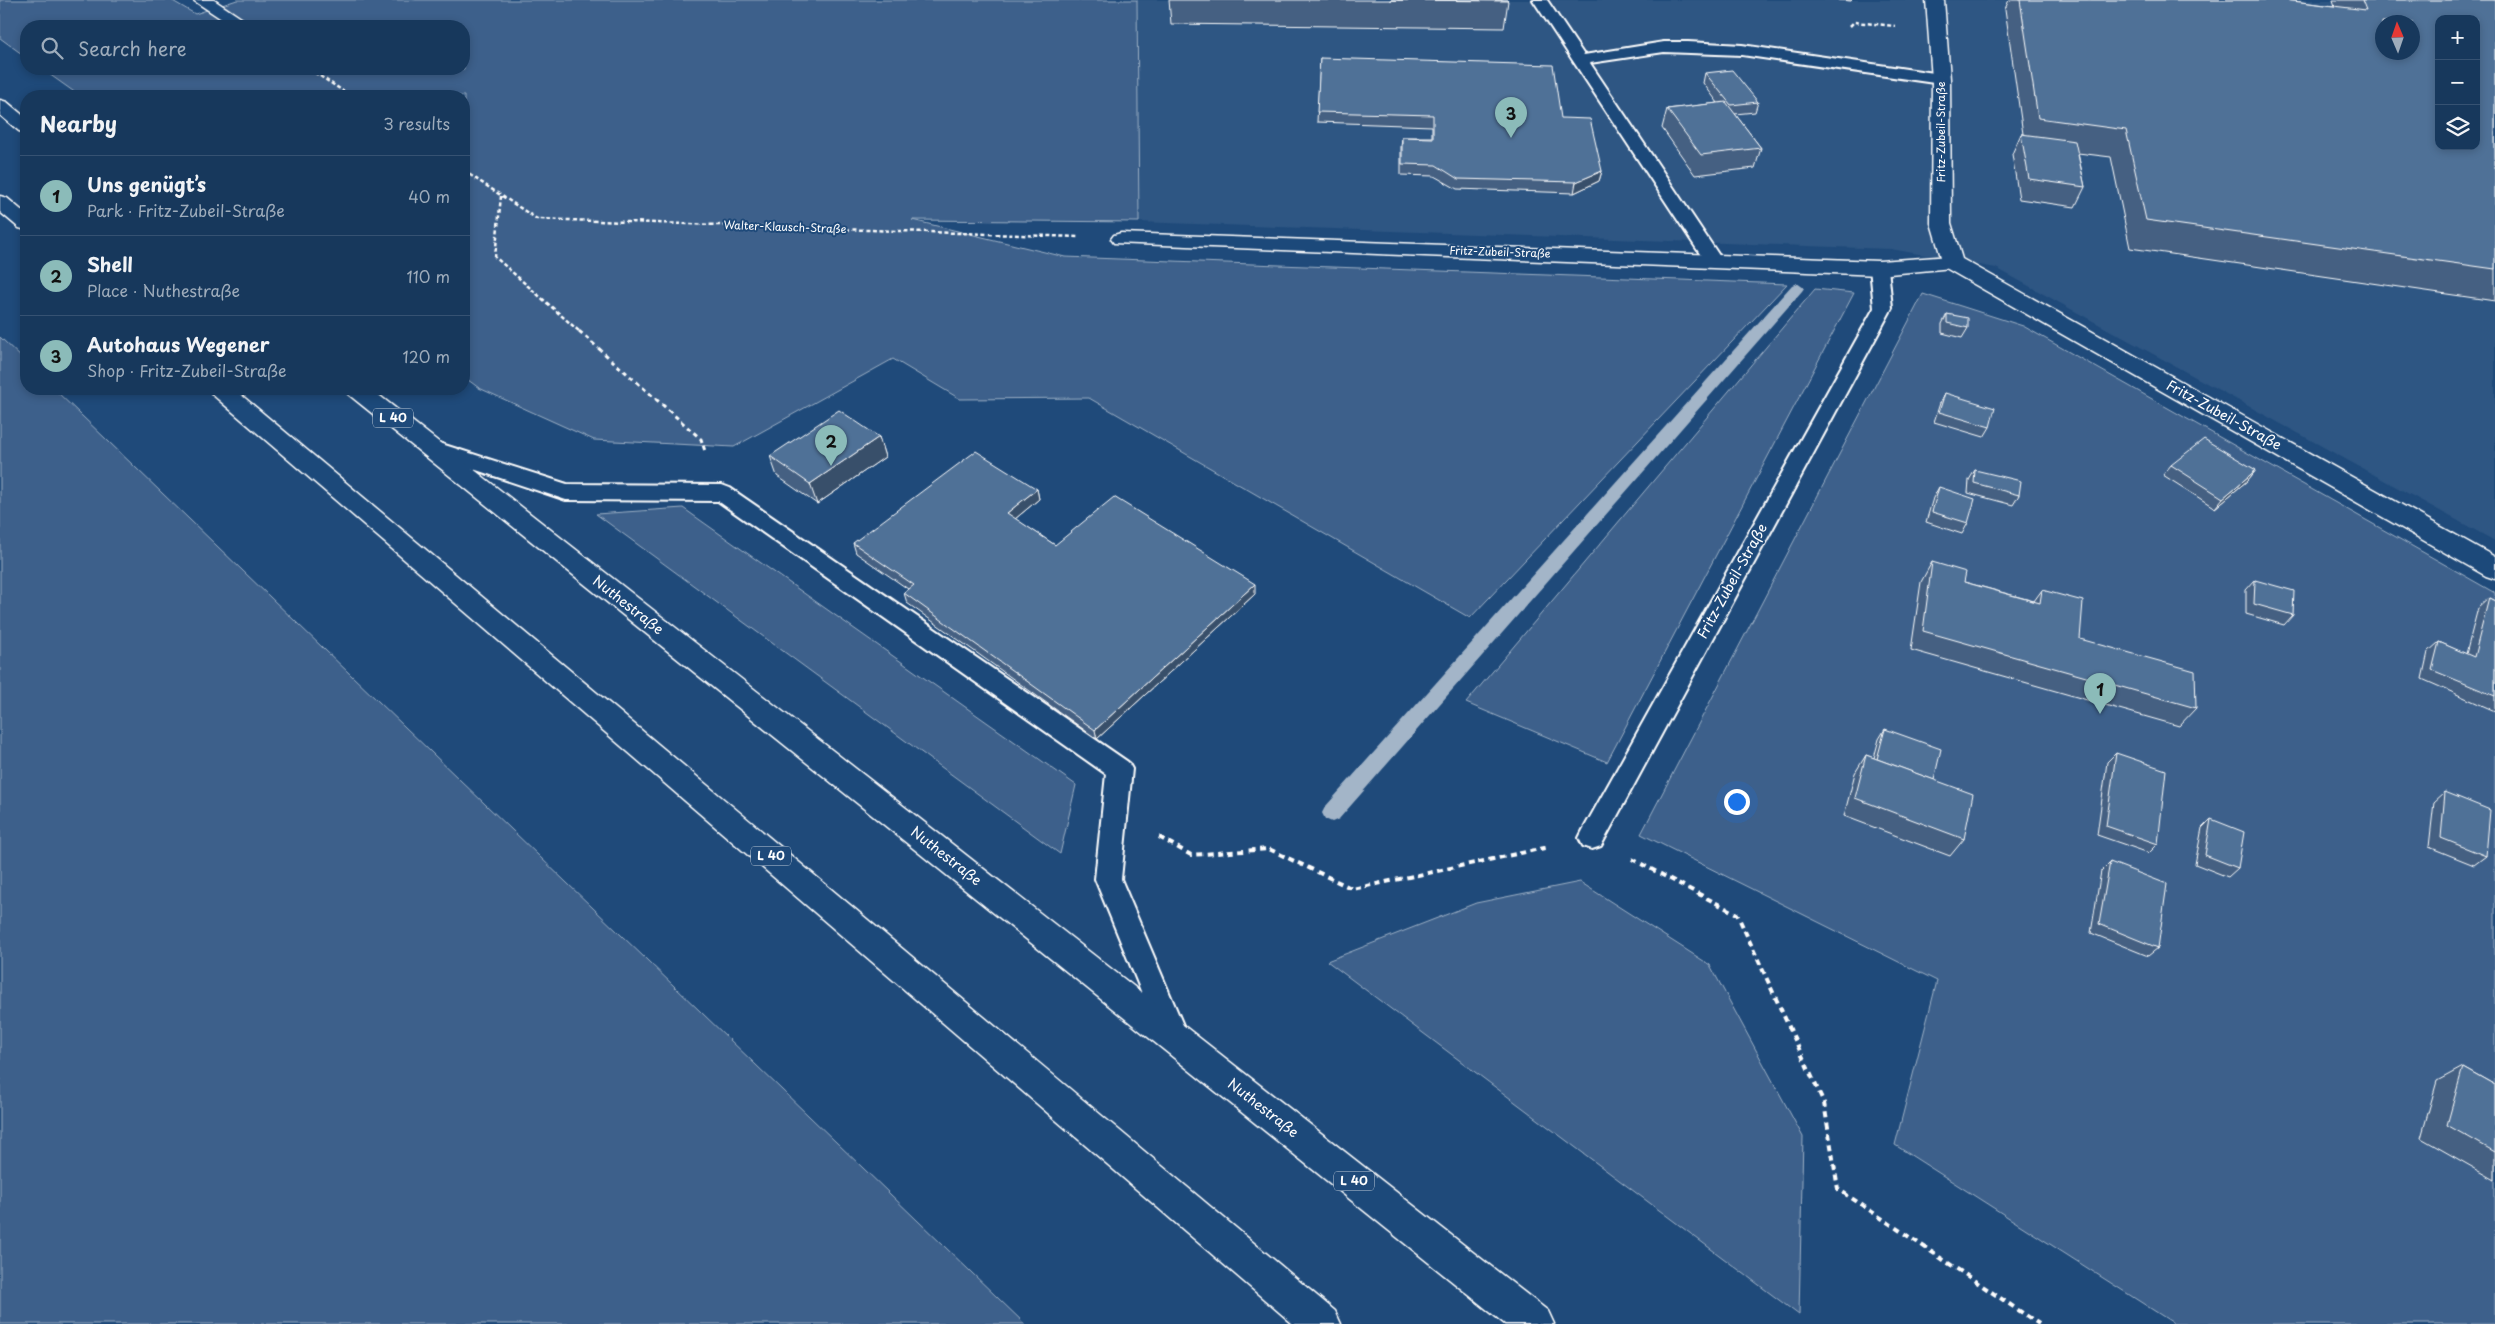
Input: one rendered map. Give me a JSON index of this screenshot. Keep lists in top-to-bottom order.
{
  "streets": {
    "main road": ["Fritz-Zubeil-Straße", "L 40", "Nuthestraße"],
    "path": ["Walter-Klausch-Straße"]
  },
  "crossings": [
    ["Fritz-Zubeil-Straße", "Walter-Klausch-Straße"]
  ],
  "north": "top",
  "page": {
    "map_buttons": ["+", "−"],
    "search": "Search here",
    "heading": ["Nearby", "3 results"],
    "pins": ["3", "2", "1"],
    "list": [
      {
        "mark": "1",
        "name": "Uns genügt’s",
        "note": "Park · Fritz-Zubeil-Straße",
        "value": "40 m"
      },
      {
        "mark": "2",
        "name": "Shell",
        "note": "Place · Nuthestraße",
        "value": "110 m"
      },
      {
        "mark": "3",
        "name": "Autohaus Wegener",
        "note": "Shop · Fritz-Zubeil-Straße",
        "value": "120 m"
      }
    ]
  }
}
